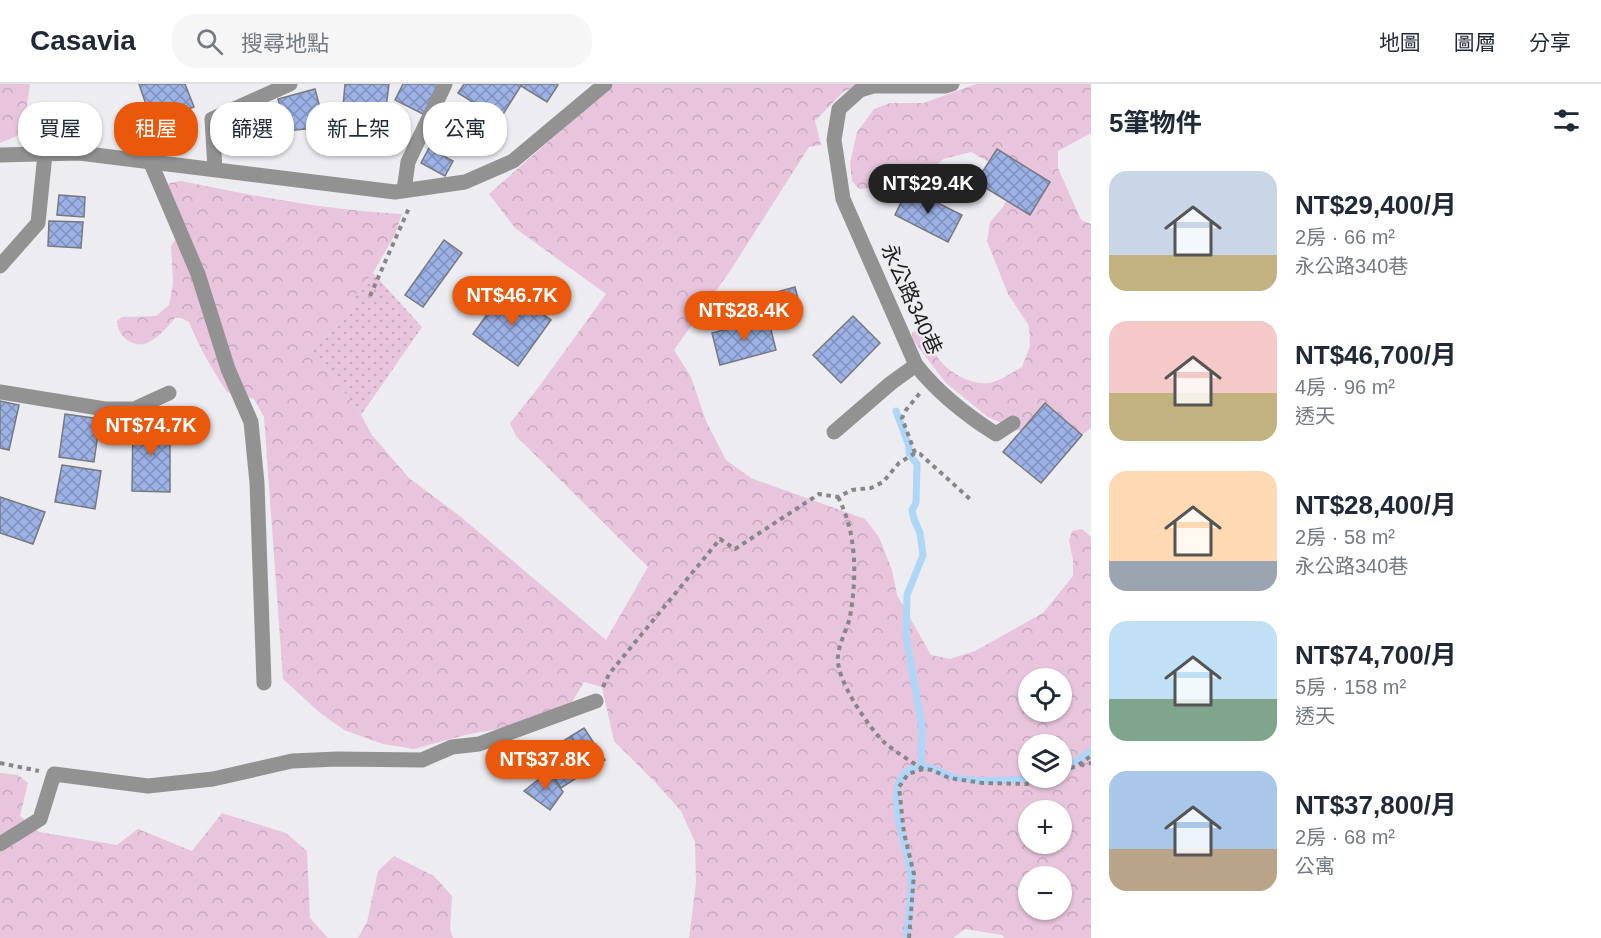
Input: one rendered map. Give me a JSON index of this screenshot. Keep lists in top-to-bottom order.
{
  "streets": {
    "street": ["永公路340巷"]
  },
  "page": {
    "header": "Casavia",
    "search": "搜尋地點",
    "nav": ["地圖", "圖層", "分享"],
    "heading": "5筆物件",
    "chip": [
      "買屋",
      "租屋",
      "篩選",
      "新上架",
      "公寓"
    ],
    "list": [
      {
        "name": "NT$29,400/月",
        "note": "2房 · 66 m² · 永公路340巷"
      },
      {
        "name": "NT$46,700/月",
        "note": "4房 · 96 m² · 透天"
      },
      {
        "name": "NT$28,400/月",
        "note": "2房 · 58 m² · 永公路340巷"
      },
      {
        "name": "NT$74,700/月",
        "note": "5房 · 158 m² · 透天"
      },
      {
        "name": "NT$37,800/月",
        "note": "2房 · 68 m² · 公寓"
      }
    ],
    "price": [
      "NT$29.4K",
      "NT$46.7K",
      "NT$28.4K",
      "NT$74.7K",
      "NT$37.8K"
    ],
    "map_buttons": ["+", "−"]
  }
}
